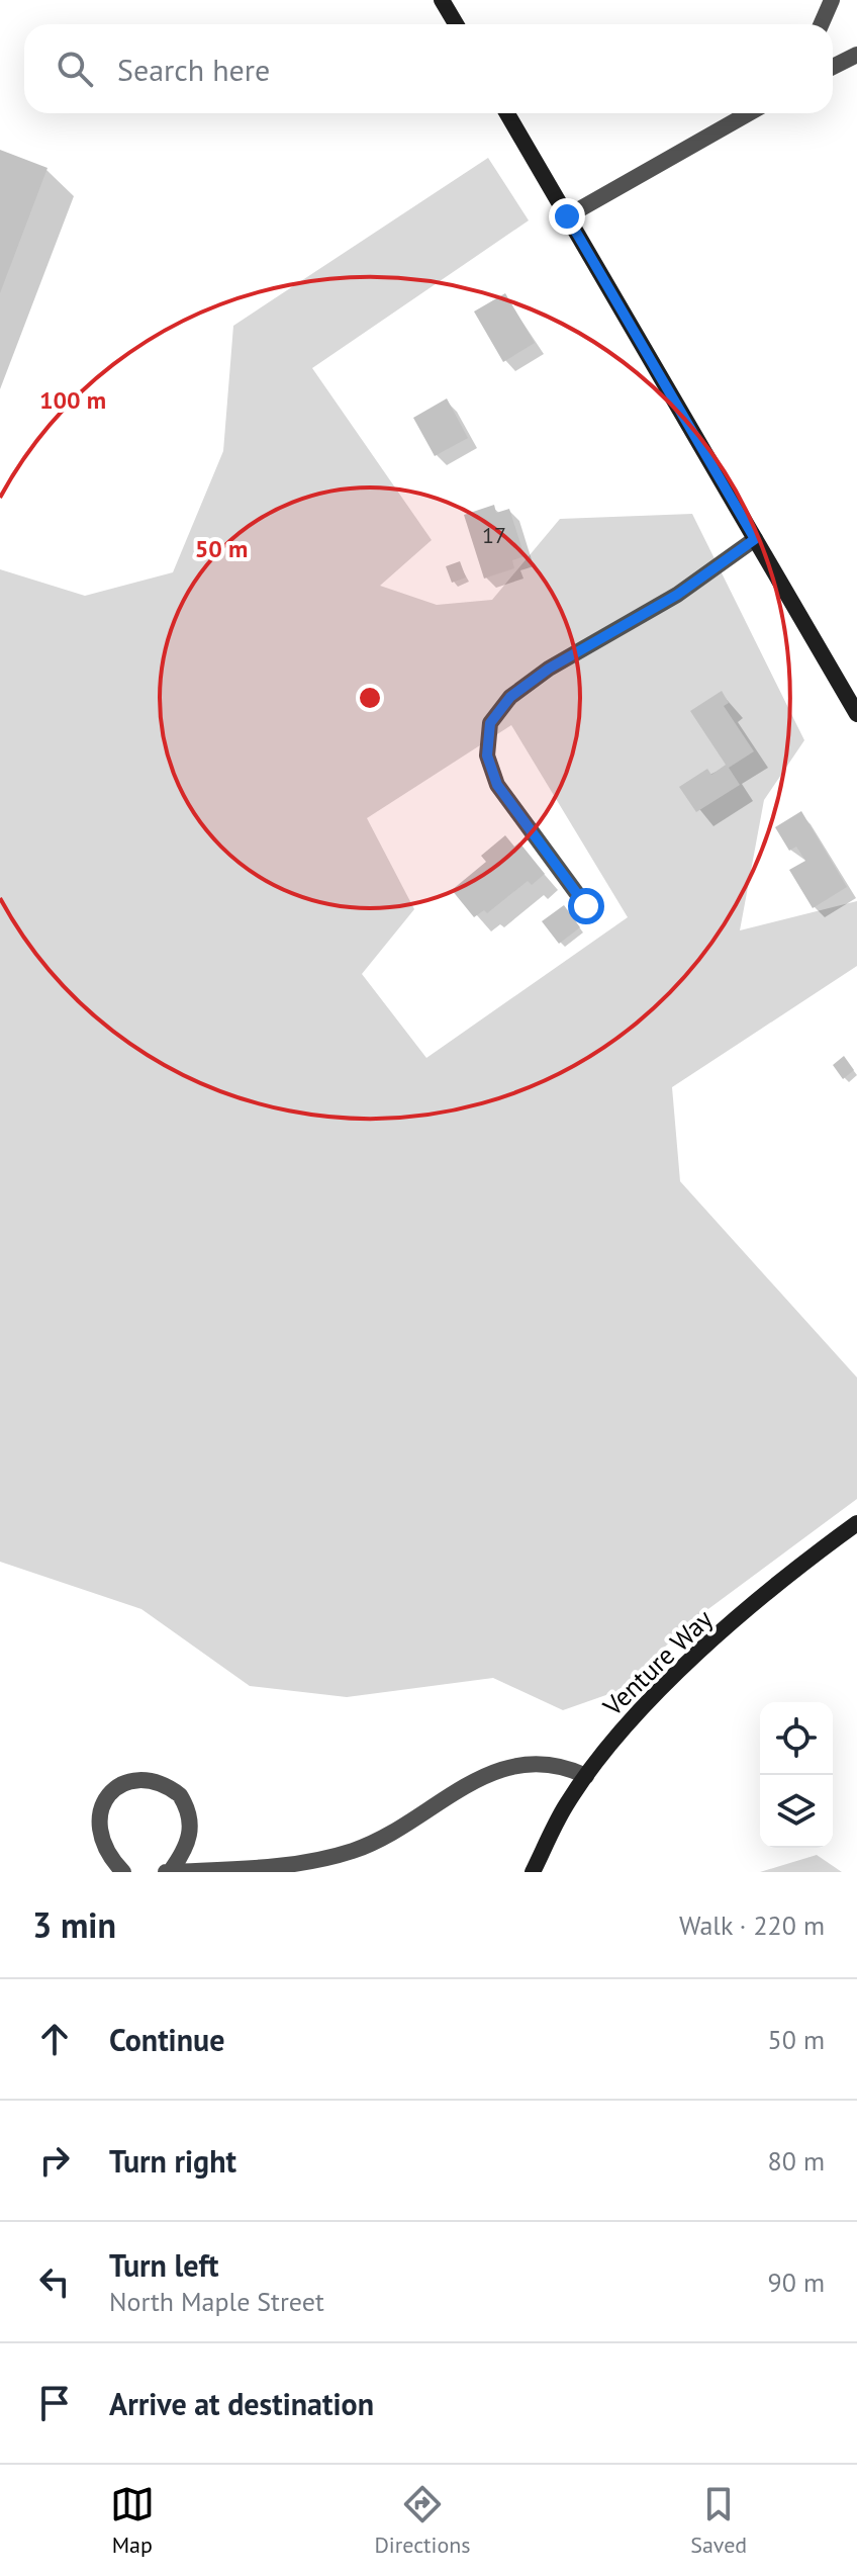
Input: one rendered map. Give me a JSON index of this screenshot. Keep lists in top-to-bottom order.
{
  "streets": {
    "main road": ["Venture Way"]
  },
  "house_numbers": ["17"],
  "page": {
    "search": "Search here",
    "heading": ["3 min", "Walk · 220 m"],
    "list": [
      ["Continue", "50 m"],
      ["Turn right", "80 m"],
      ["Turn left", "North Maple Street", "90 m"],
      "Arrive at destination"
    ],
    "nav": ["Map", "Directions", "Saved"]
  },
  "rings": ["100 m", "50 m"]
}
